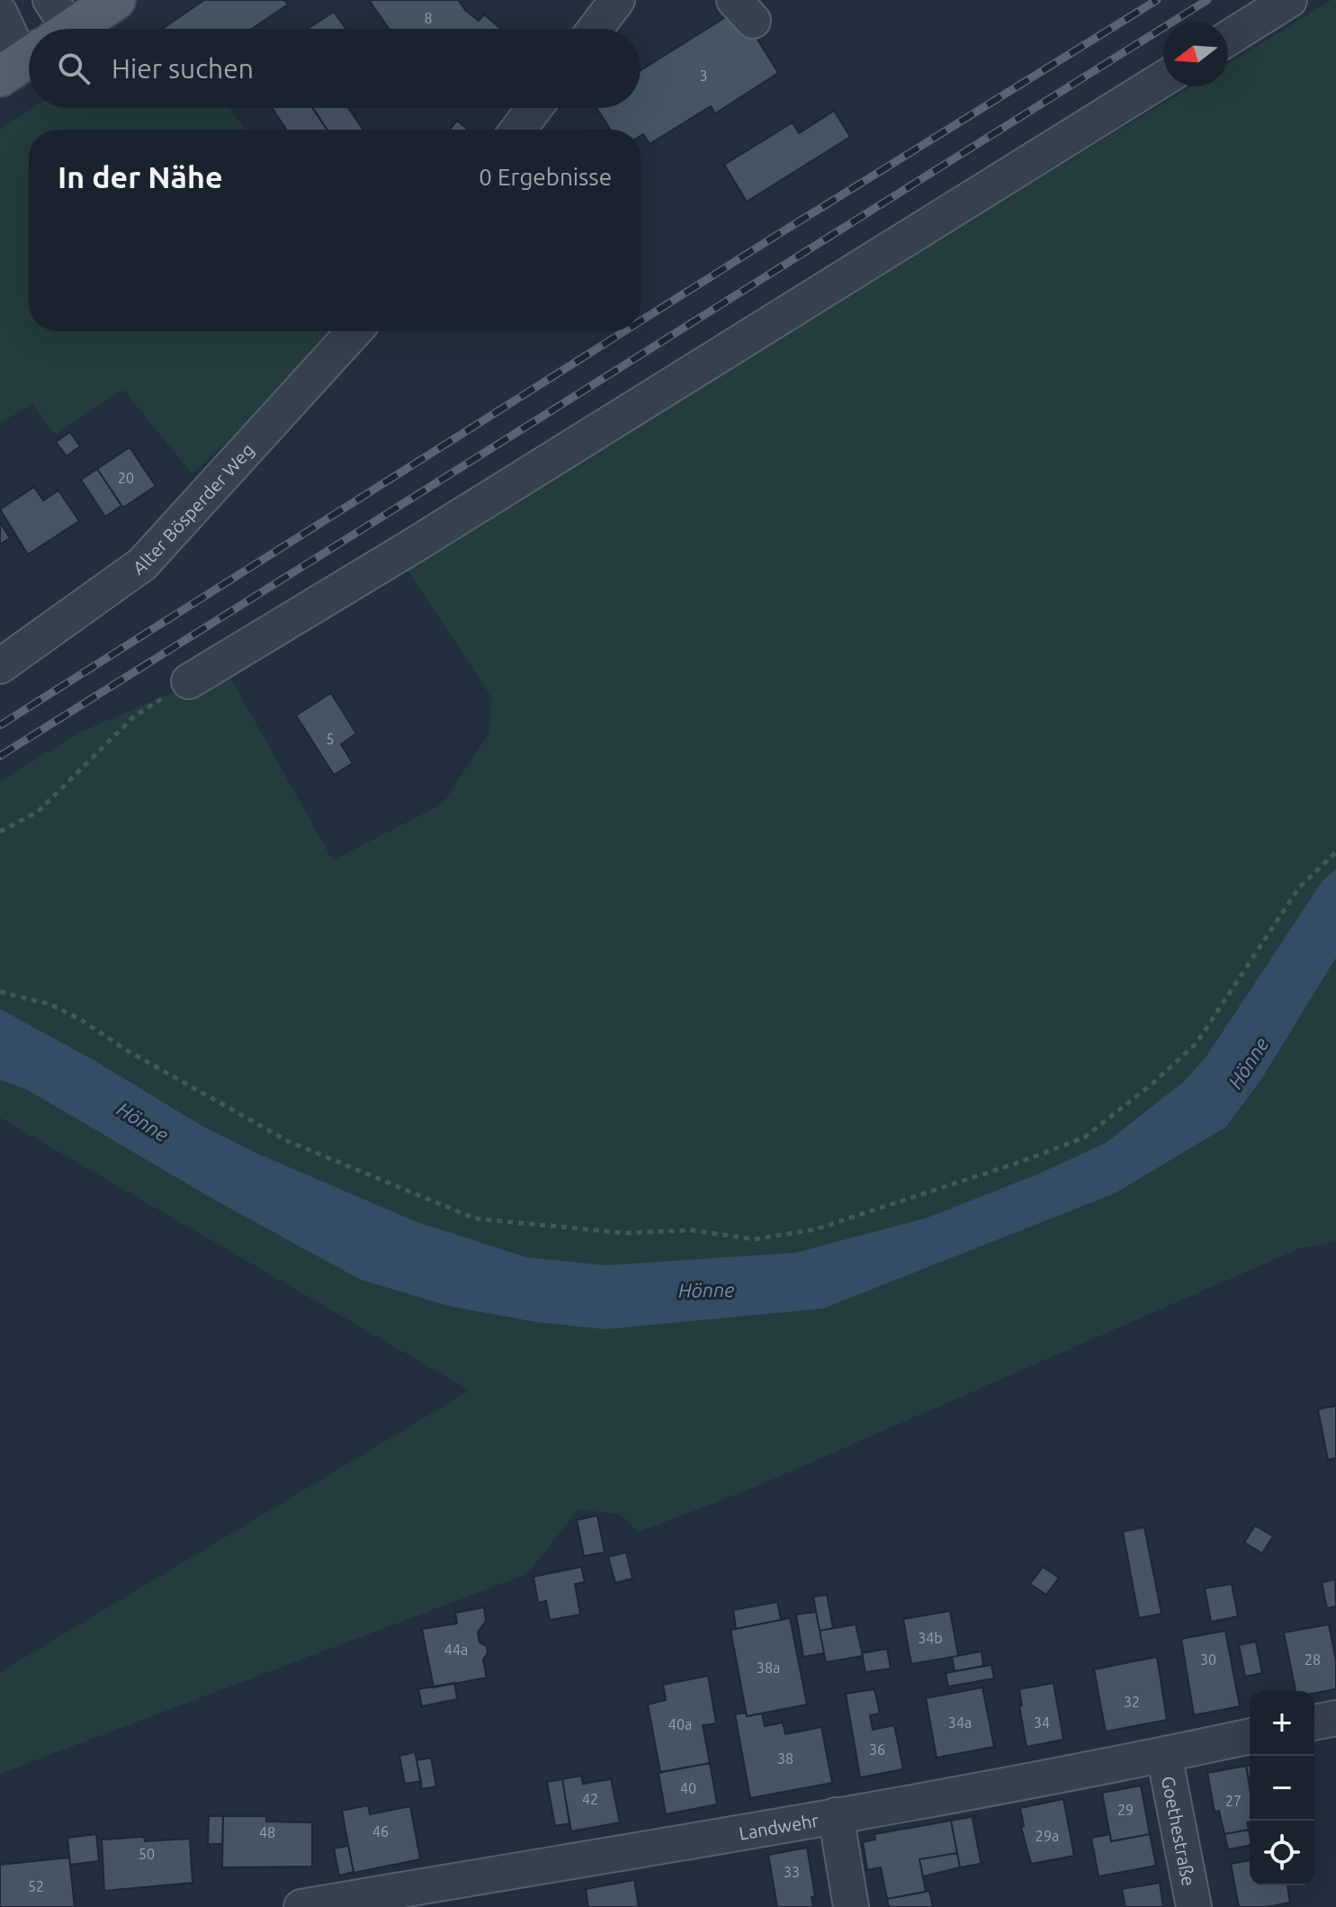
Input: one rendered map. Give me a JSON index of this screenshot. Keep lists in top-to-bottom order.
{
  "streets": {
    "street": ["Alter Bösperder Weg", "Landwehr", "Goethestraße"]
  },
  "crossings": [
    ["Landwehr", "Goethestraße"]
  ],
  "water": ["Hönne"],
  "house_numbers": [
    "8",
    "3",
    "20",
    "5",
    "34b",
    "44a",
    "30",
    "28",
    "38a",
    "32",
    "34a",
    "34",
    "40a",
    "36",
    "38",
    "40",
    "42",
    "27",
    "29",
    "46",
    "48",
    "29a",
    "50",
    "33",
    "52"
  ],
  "north": "left",
  "page": {
    "search": "Hier suchen",
    "heading": ["In der Nähe", "0 Ergebnisse"],
    "map_buttons": ["+", "−"]
  }
}
